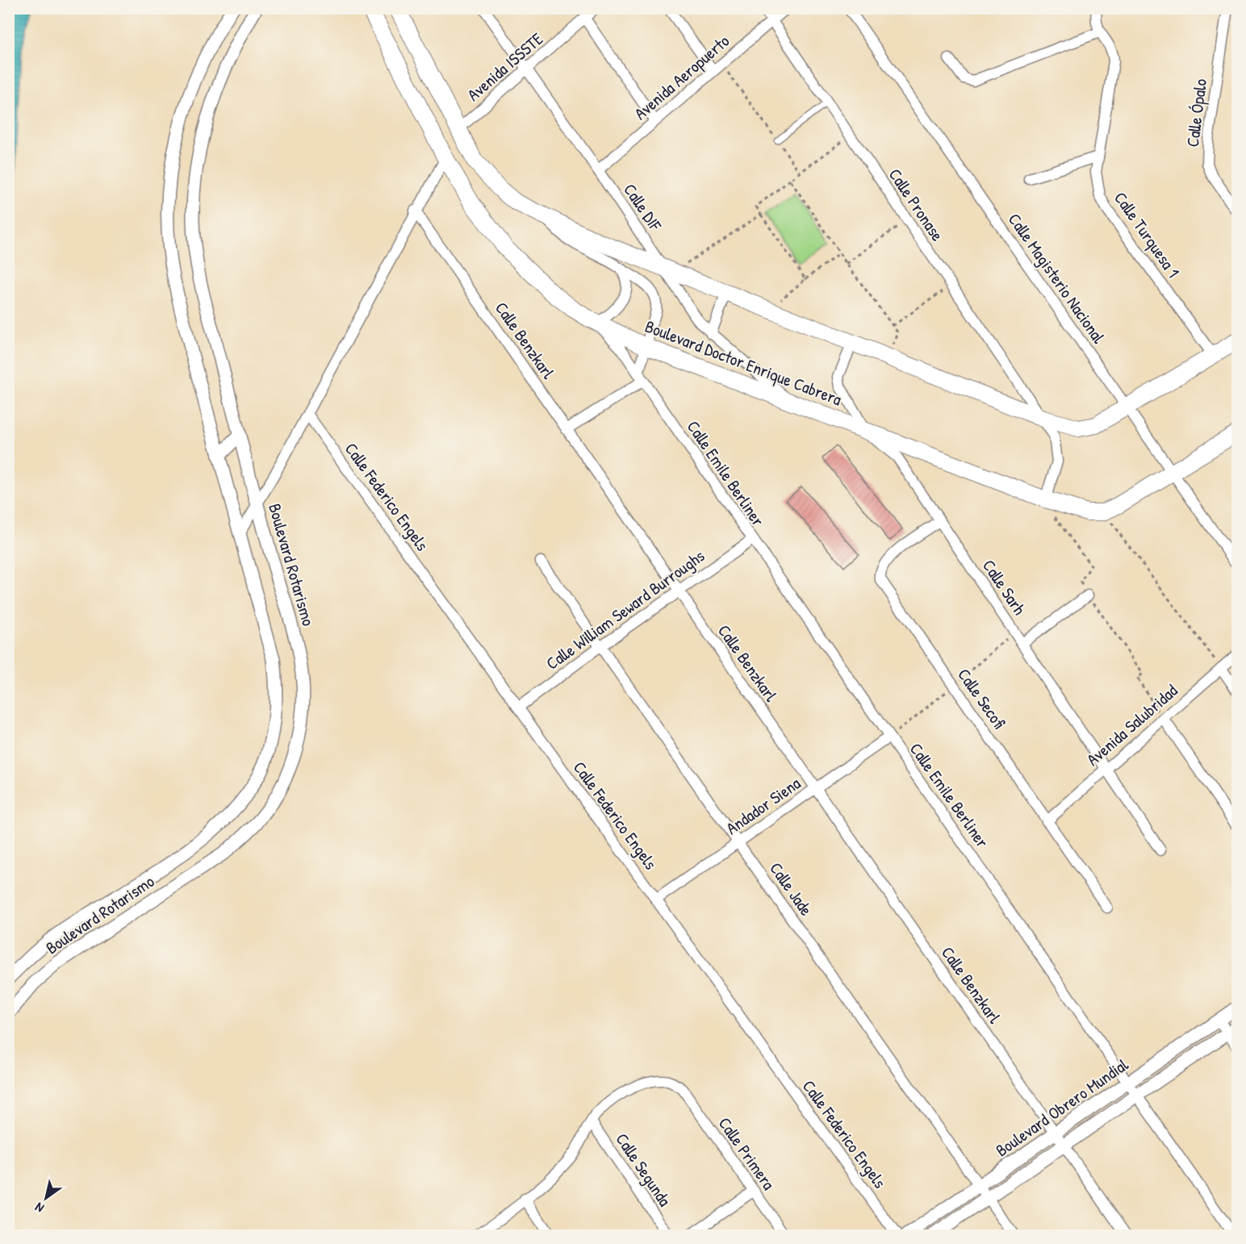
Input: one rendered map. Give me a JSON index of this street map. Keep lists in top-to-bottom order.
{
  "streets": {
    "main road": ["Boulevard Doctor Enrique Cabrera"],
    "street": [
      "Avenida ISSSTE",
      "Avenida Aeropuerto",
      "Calle Ópalo",
      "Calle Pronase",
      "Calle DIF",
      "Calle Turquesa 1",
      "Calle Magisterio Nacional",
      "Calle Benzkarl",
      "Calle Emile Berliner",
      "Calle Federico Engels",
      "Boulevard Rotarismo",
      "Calle Sarh",
      "Calle William Seward Burroughs",
      "Calle Secofi",
      "Avenida Salubridad",
      "Andador Siena",
      "Calle Jade",
      "Boulevard Obrero Mundial",
      "Calle Primera",
      "Calle Segunda"
    ]
  },
  "crossings": [
    ["Avenida ISSSTE", "Calle DIF"],
    ["Avenida Aeropuerto", "Calle Pronase"],
    ["Avenida Aeropuerto", "Calle DIF"],
    ["Calle Pronase", "Boulevard Doctor Enrique Cabrera"],
    ["Calle DIF", "Boulevard Doctor Enrique Cabrera"],
    ["Calle Benzkarl", "Calle William Seward Burroughs"],
    ["Calle Benzkarl", "Andador Siena"],
    ["Calle Benzkarl", "Boulevard Obrero Mundial"],
    ["Boulevard Doctor Enrique Cabrera", "Calle Emile Berliner"],
    ["Boulevard Doctor Enrique Cabrera", "Calle Sarh"],
    ["Calle Emile Berliner", "Calle William Seward Burroughs"],
    ["Calle Emile Berliner", "Andador Siena"],
    ["Calle Emile Berliner", "Boulevard Obrero Mundial"],
    ["Calle Federico Engels", "Calle William Seward Burroughs"],
    ["Calle Federico Engels", "Andador Siena"],
    ["Calle Sarh", "Calle Secofi"],
    ["Calle Sarh", "Avenida Salubridad"],
    ["Calle William Seward Burroughs", "Calle Jade"],
    ["Calle Secofi", "Avenida Salubridad"],
    ["Andador Siena", "Calle Jade"],
    ["Calle Jade", "Boulevard Obrero Mundial"],
    ["Calle Primera", "Calle Segunda"]
  ],
  "north": "bottom left"
}
